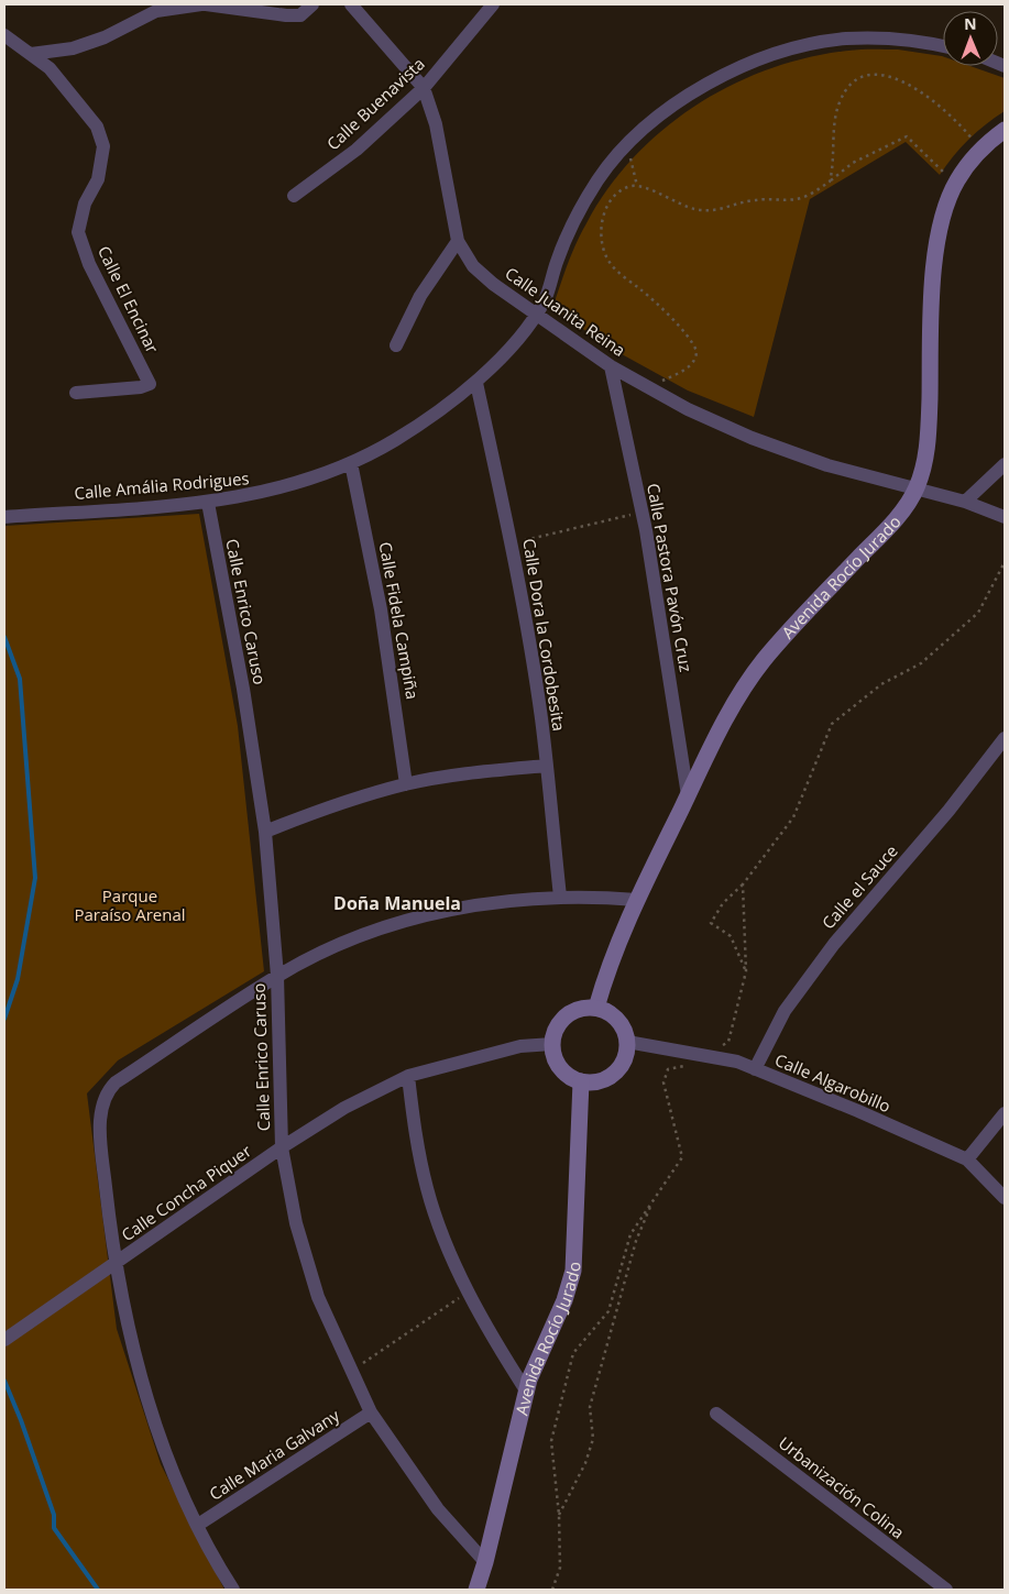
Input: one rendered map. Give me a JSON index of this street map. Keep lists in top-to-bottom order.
{
  "streets": {
    "street": [
      "Calle Buenavista",
      "Calle El Encinar",
      "Calle Juanita Reina",
      "Calle Amália Rodrigues",
      "Avenida Rocío Jurado",
      "Calle Pastora Pavón Cruz",
      "Calle Enrico Caruso",
      "Calle Fidela Campiña",
      "Calle Dora la Cordobesita",
      "Calle el Sauce",
      "Calle Algarobillo",
      "Calle Concha Piquer",
      "Calle Maria Galvany",
      "Urbanización Colina"
    ]
  },
  "crossings": [
    ["Calle Buenavista", "Calle Juanita Reina"],
    ["Calle Juanita Reina", "Calle Amália Rodrigues"],
    ["Calle Juanita Reina", "Avenida Rocío Jurado"],
    ["Calle Juanita Reina", "Calle Pastora Pavón Cruz"],
    ["Calle Amália Rodrigues", "Calle Enrico Caruso"],
    ["Calle Amália Rodrigues", "Calle Fidela Campiña"],
    ["Calle Amália Rodrigues", "Calle Dora la Cordobesita"],
    ["Avenida Rocío Jurado", "Calle Pastora Pavón Cruz"],
    ["Avenida Rocío Jurado", "Calle Enrico Caruso"],
    ["Avenida Rocío Jurado", "Calle Algarobillo"],
    ["Avenida Rocío Jurado", "Calle Concha Piquer"],
    ["Calle Enrico Caruso", "Calle Concha Piquer"],
    ["Calle Enrico Caruso", "Calle Maria Galvany"],
    ["Calle el Sauce", "Calle Algarobillo"],
    ["Calle Algarobillo", "Calle Concha Piquer"]
  ],
  "districts": ["Doña Manuela"],
  "parks": ["Parque Paraíso Arenal"],
  "north": "top"
}
